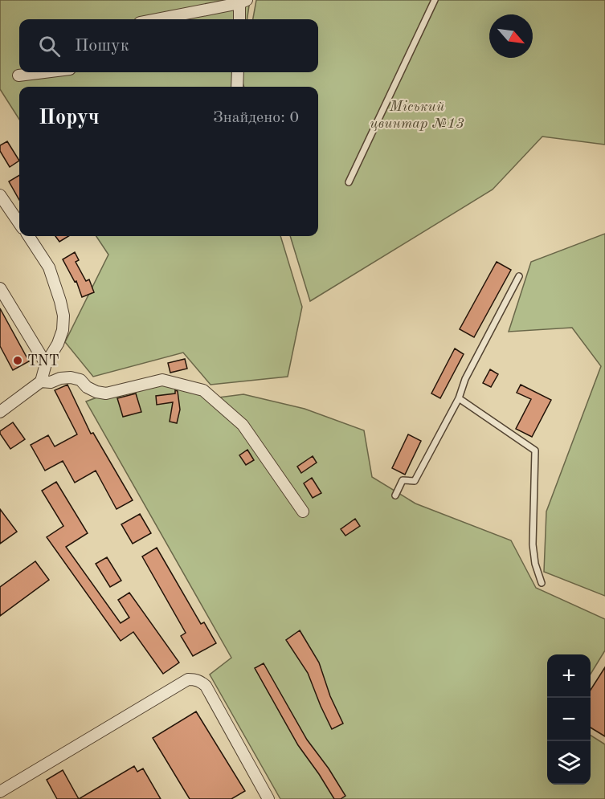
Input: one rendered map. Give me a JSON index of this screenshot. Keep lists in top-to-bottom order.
{
  "parks": ["Міський цвинтар №13"],
  "places": ["TNT"],
  "north": "bottom right",
  "page": {
    "search": "Пошук",
    "heading": ["Поруч", "Знайдено: 0"],
    "map_buttons": ["+", "−"]
  }
}
